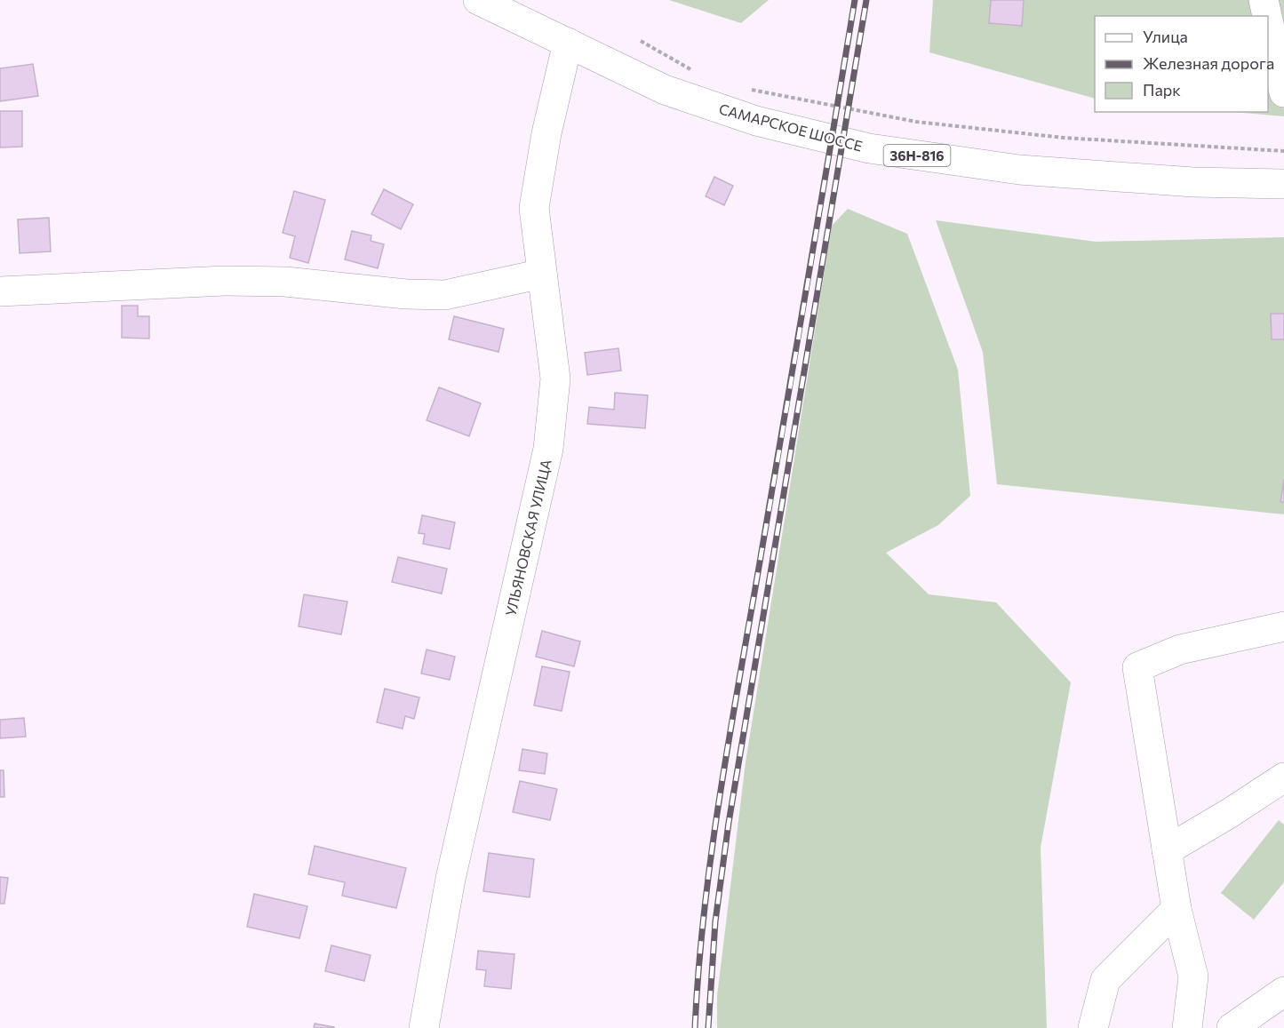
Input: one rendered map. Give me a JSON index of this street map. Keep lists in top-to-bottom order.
{
  "streets": {
    "street": ["САМАРСКОЕ ШОССЕ", "36Н-816", "УЛЬЯНОВСКАЯ УЛИЦА"]
  },
  "crossings": [
    ["САМАРСКОЕ ШОССЕ", "УЛЬЯНОВСКАЯ УЛИЦА"]
  ],
  "legend": ["Улица", "Железная дорога", "Парк"]
}
